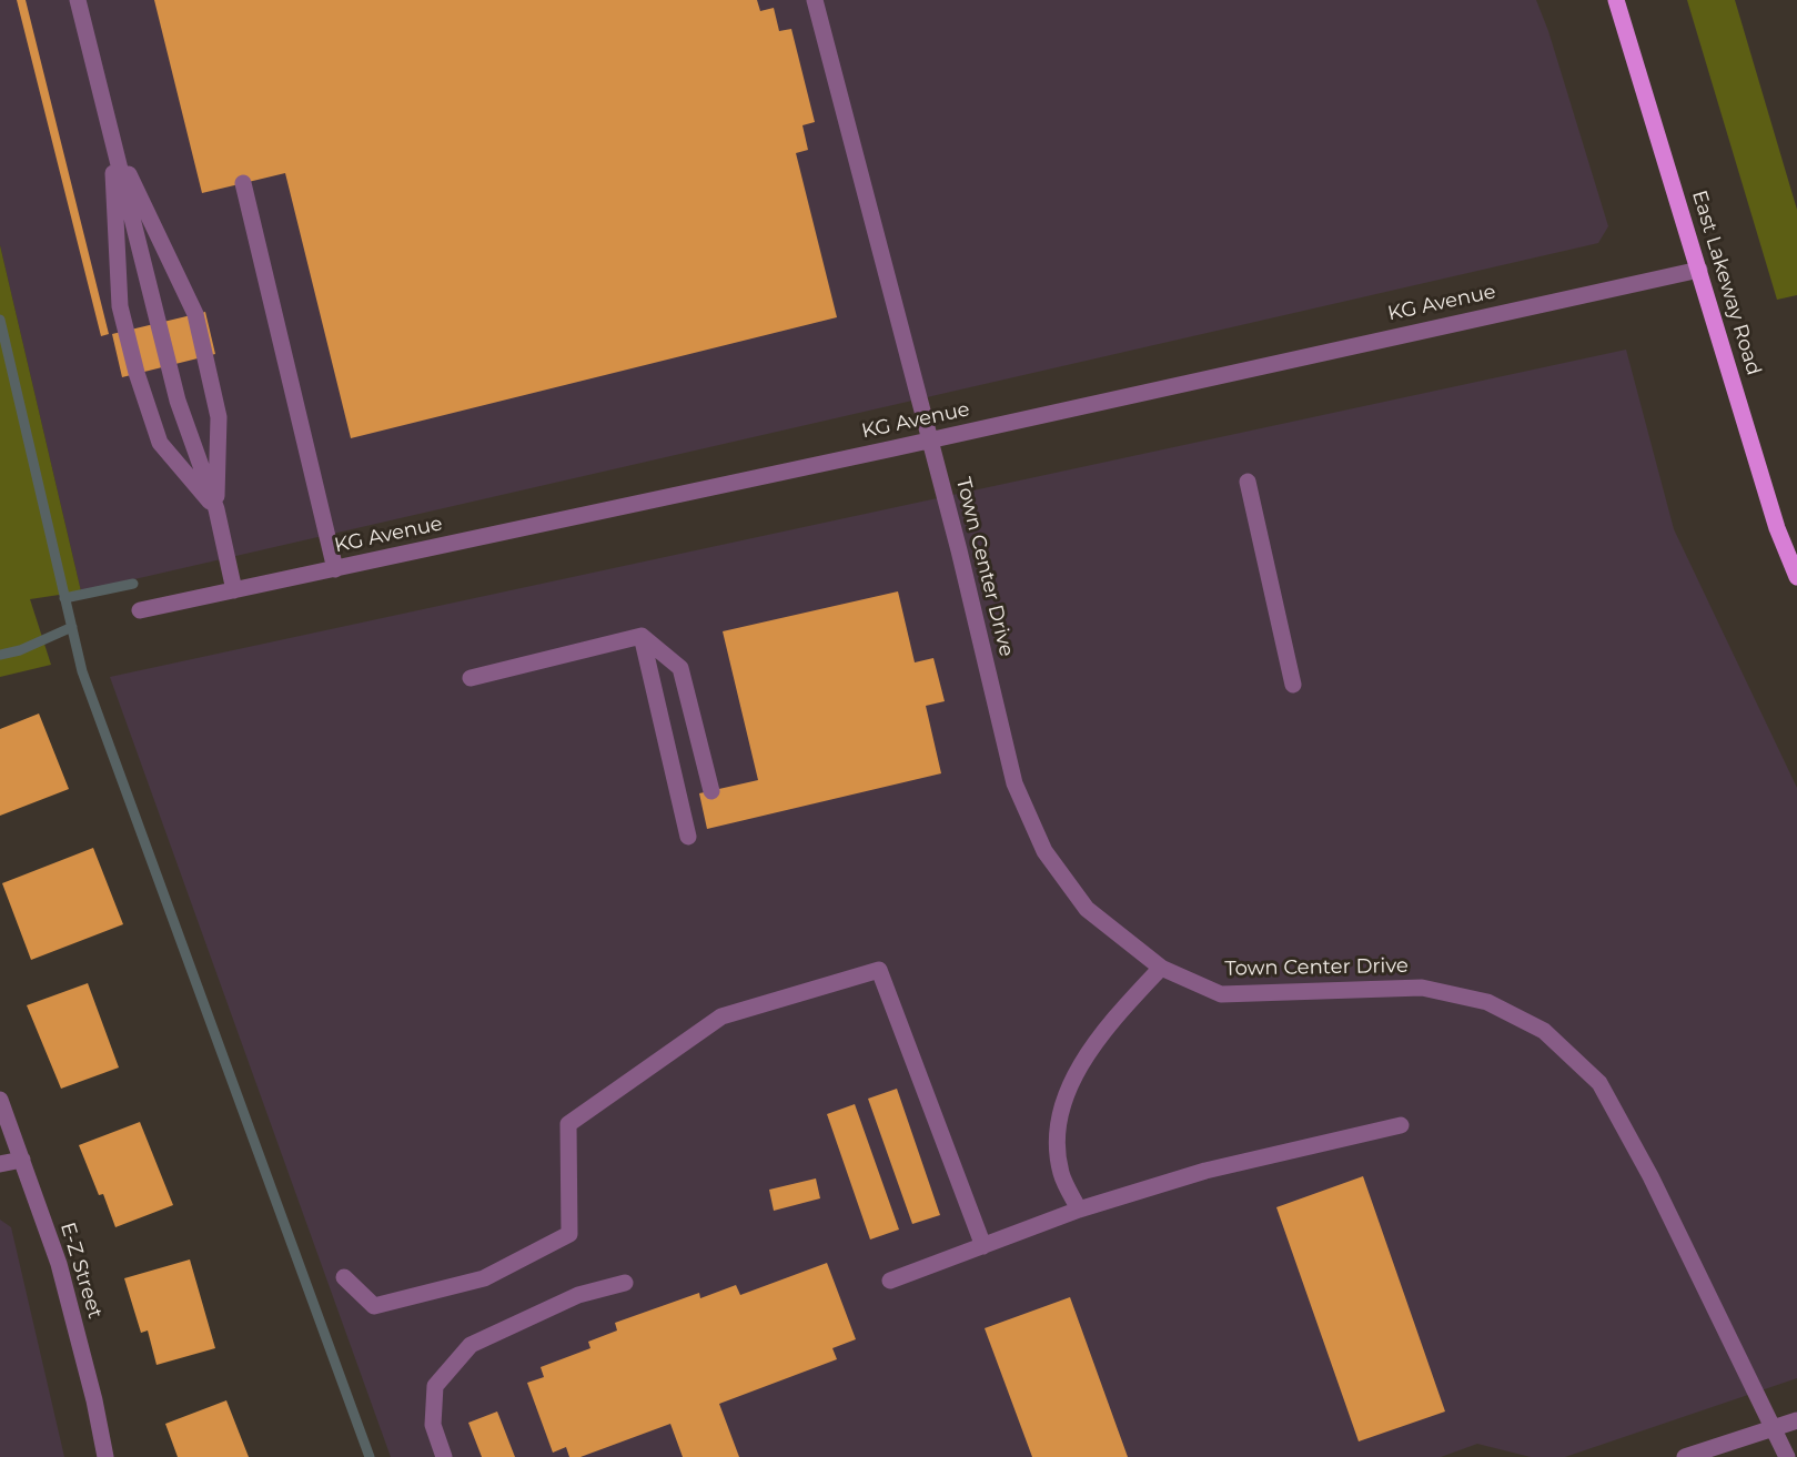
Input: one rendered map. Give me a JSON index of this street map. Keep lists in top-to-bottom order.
{
  "streets": {
    "main road": ["East Lakeway Road"],
    "street": ["KG Avenue", "Town Center Drive", "E-Z Street"]
  },
  "crossings": [
    ["East Lakeway Road", "KG Avenue"],
    ["KG Avenue", "Town Center Drive"]
  ]
}
